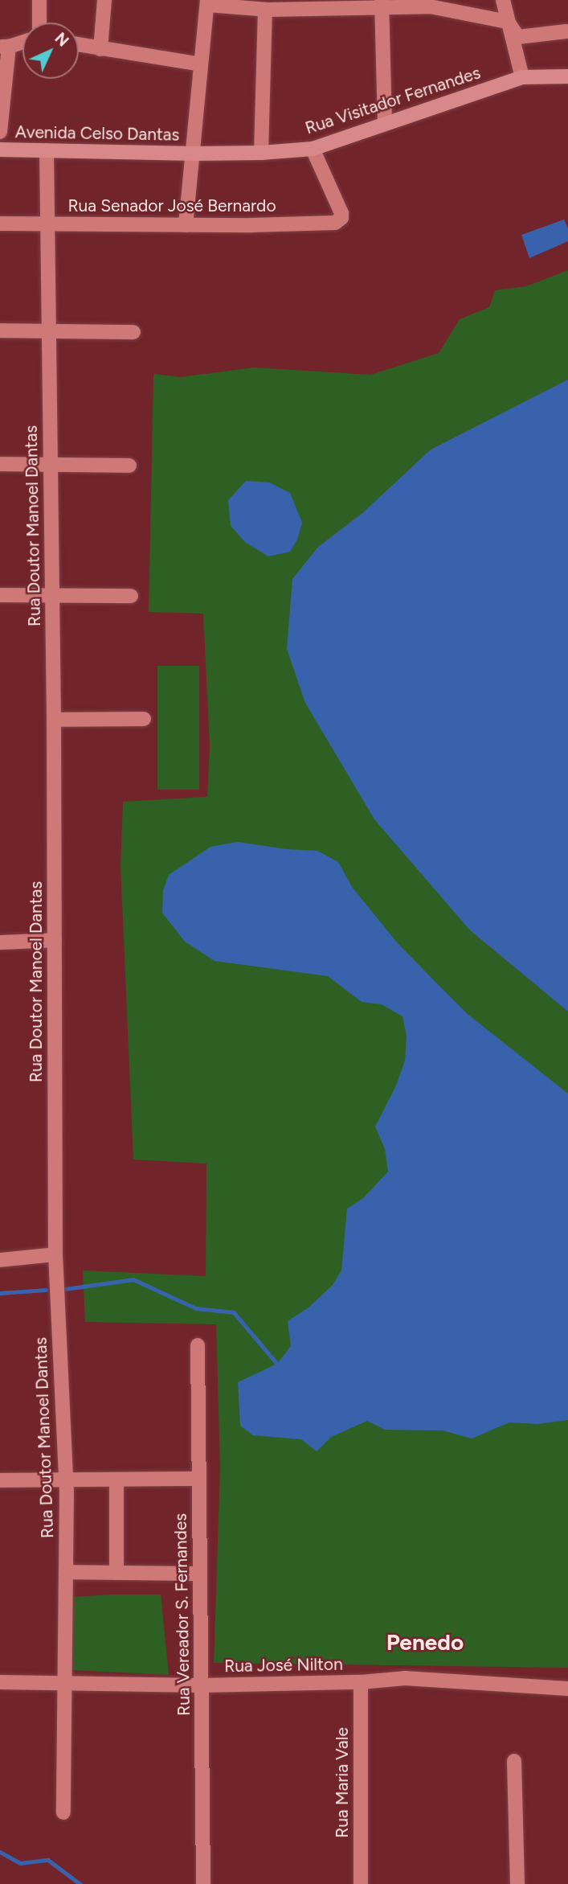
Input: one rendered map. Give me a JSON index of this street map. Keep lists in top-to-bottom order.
{
  "streets": {
    "main road": ["Rua Visitador Fernandes", "Avenida Celso Dantas"],
    "street": [
      "Rua Senador José Bernardo",
      "Rua Doutor Manoel Dantas",
      "Rua Vereador S. Fernandes",
      "Rua José Nilton",
      "Rua Maria Vale"
    ]
  },
  "crossings": [
    ["Rua Visitador Fernandes", "Avenida Celso Dantas"],
    ["Rua Visitador Fernandes", "Rua Senador José Bernardo"],
    ["Avenida Celso Dantas", "Rua Doutor Manoel Dantas"],
    ["Rua Senador José Bernardo", "Rua Doutor Manoel Dantas"],
    ["Rua Doutor Manoel Dantas", "Rua José Nilton"],
    ["Rua Vereador S. Fernandes", "Rua José Nilton"],
    ["Rua José Nilton", "Rua Maria Vale"]
  ],
  "districts": ["Penedo"],
  "north": "top right"
}
